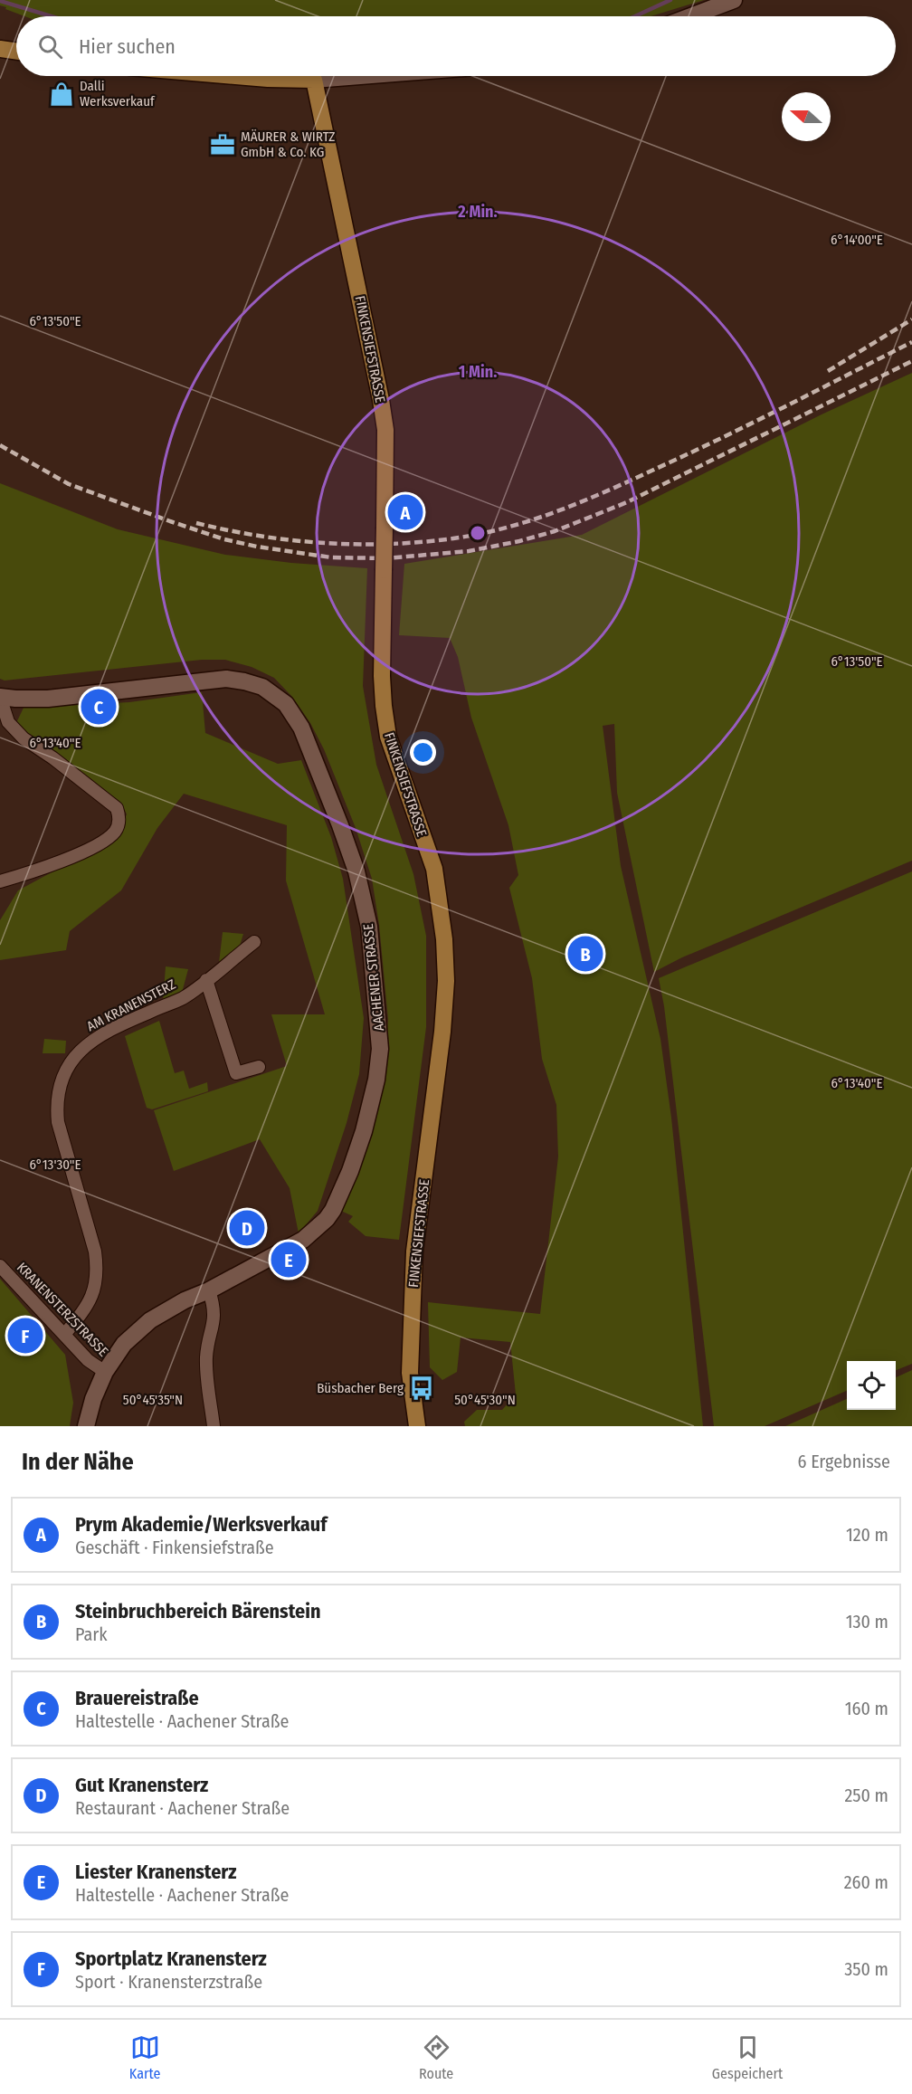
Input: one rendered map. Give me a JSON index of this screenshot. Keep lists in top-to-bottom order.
{
  "streets": {
    "main road": ["FINKENSIEFSTRASSE"],
    "street": ["AACHENER STRASSE", "AM KRANENSTERZ", "KRANENSTERZSTRASSE"]
  },
  "crossings": [
    ["AACHENER STRASSE", "KRANENSTERZSTRASSE"],
    ["AM KRANENSTERZ", "KRANENSTERZSTRASSE"]
  ],
  "places": {
    "shop": ["Dalli Werksverkauf"],
    "office": ["MÄURER & WIRTZ GmbH & Co. KG"],
    "bus stop": ["Büsbacher Berg"]
  },
  "north": "left",
  "page": {
    "search": "Hier suchen",
    "pins": [
      "A",
      "C",
      "B",
      "D",
      "E",
      "F"
    ],
    "heading": ["In der Nähe", "6 Ergebnisse"],
    "list": [
      {
        "mark": "A",
        "name": "Prym Akademie/Werksverkauf",
        "note": "Geschäft · Finkensiefstraße",
        "value": "120 m"
      },
      {
        "mark": "B",
        "name": "Steinbruchbereich Bärenstein",
        "note": "Park",
        "value": "130 m"
      },
      {
        "mark": "C",
        "name": "Brauereistraße",
        "note": "Haltestelle · Aachener Straße",
        "value": "160 m"
      },
      {
        "mark": "D",
        "name": "Gut Kranensterz",
        "note": "Restaurant · Aachener Straße",
        "value": "250 m"
      },
      {
        "mark": "E",
        "name": "Liester Kranensterz",
        "note": "Haltestelle · Aachener Straße",
        "value": "260 m"
      },
      {
        "mark": "F",
        "name": "Sportplatz Kranensterz",
        "note": "Sport · Kranensterzstraße",
        "value": "350 m"
      }
    ],
    "nav": ["Karte", "Route", "Gespeichert"]
  },
  "coordinates": [
    "6°14'00\"E",
    "6°13'50\"E",
    "6°13'40\"E",
    "6°13'30\"E",
    "50°45'35\"N",
    "50°45'30\"N"
  ],
  "rings": ["2 Min.", "1 Min."]
}
